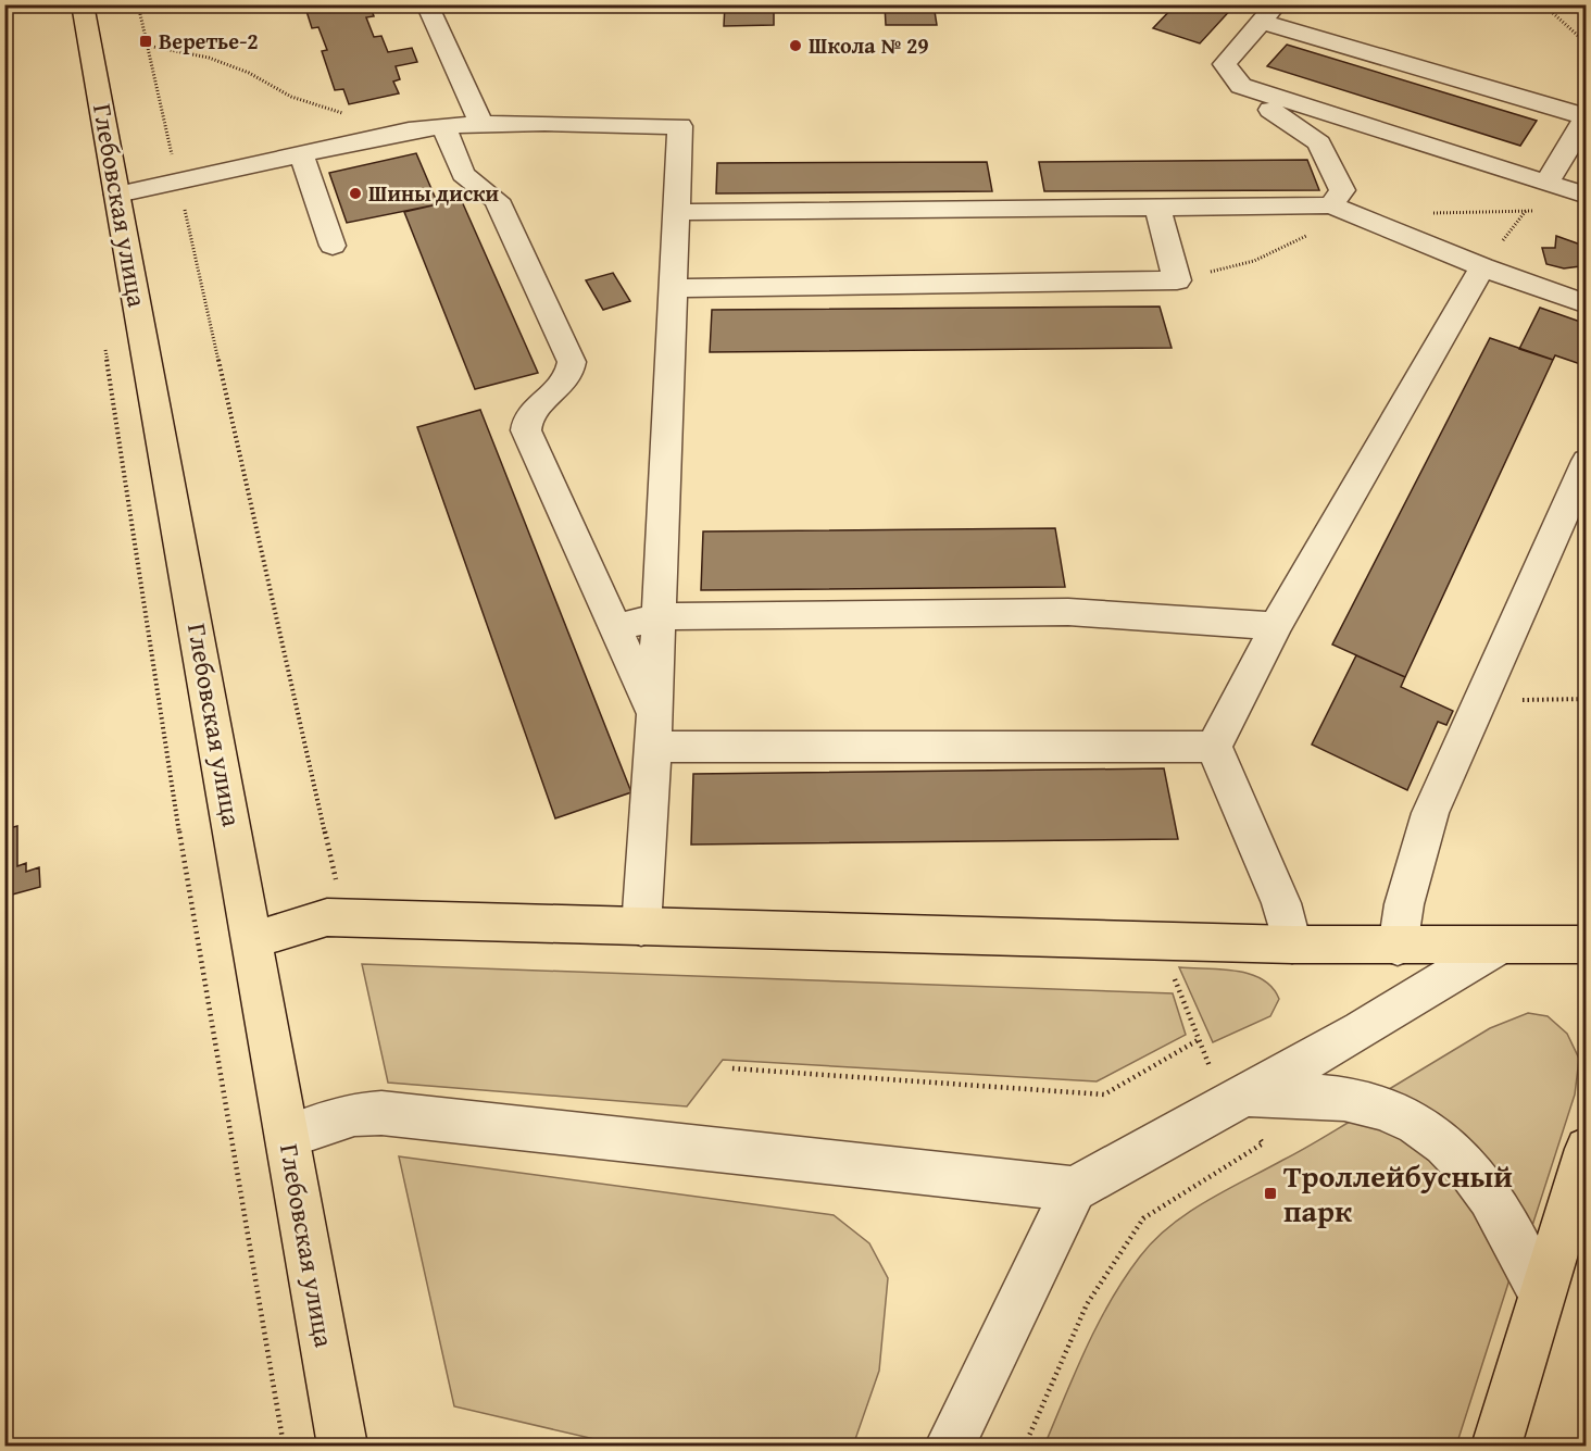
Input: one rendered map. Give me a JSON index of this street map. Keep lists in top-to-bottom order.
{
  "streets": {
    "main road": ["Глебовская улица"]
  },
  "places": {
    "transit": ["Веретье-2", "Троллейбусный парк"],
    "other": ["Школа № 29", "Шины диски"]
  }
}
